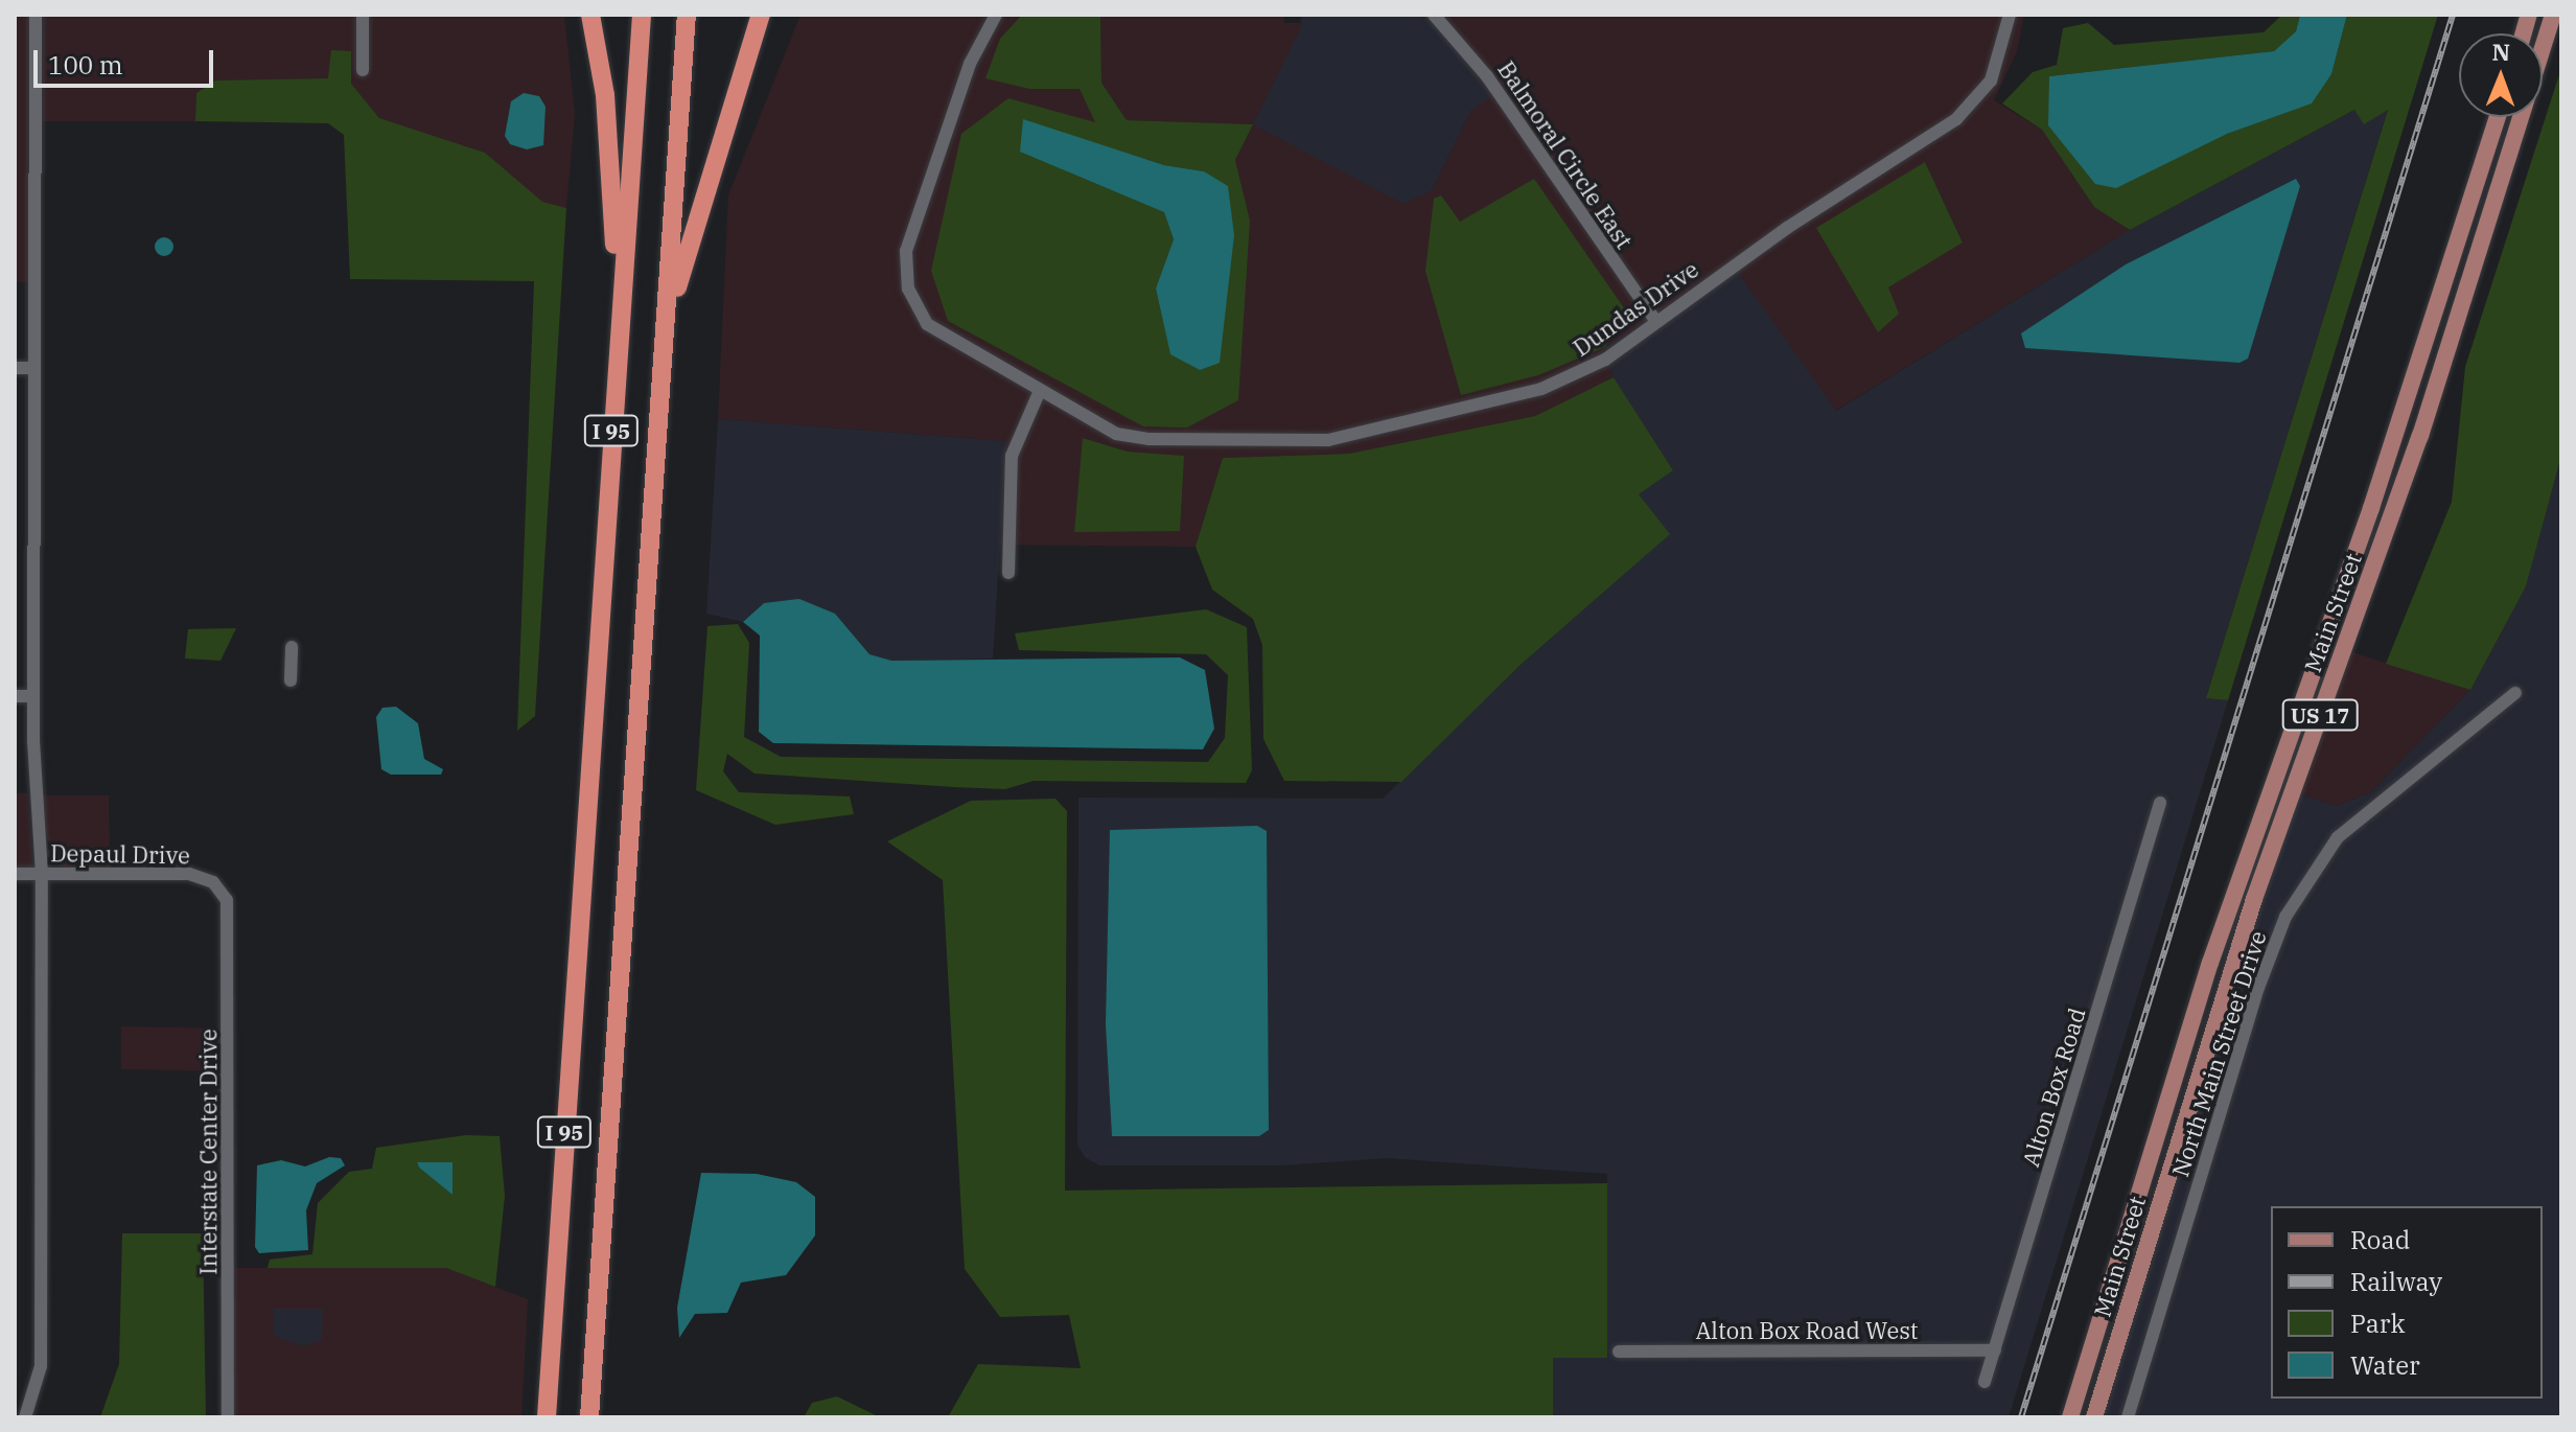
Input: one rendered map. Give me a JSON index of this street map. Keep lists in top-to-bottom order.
{
  "streets": {
    "highway": ["I 95"],
    "main road": ["Main Street", "US 17"],
    "street": [
      "Balmoral Circle East",
      "Dundas Drive",
      "Depaul Drive",
      "North Main Street Drive",
      "Alton Box Road",
      "Interstate Center Drive",
      "Alton Box Road West"
    ]
  },
  "crossings": [
    ["Balmoral Circle East", "Dundas Drive"],
    ["Depaul Drive", "Interstate Center Drive"],
    ["Alton Box Road", "Alton Box Road West"]
  ],
  "legend": [
    "Road",
    "Railway",
    "Park",
    "Water"
  ],
  "scale_bar": "100 m",
  "north": "top"
}
